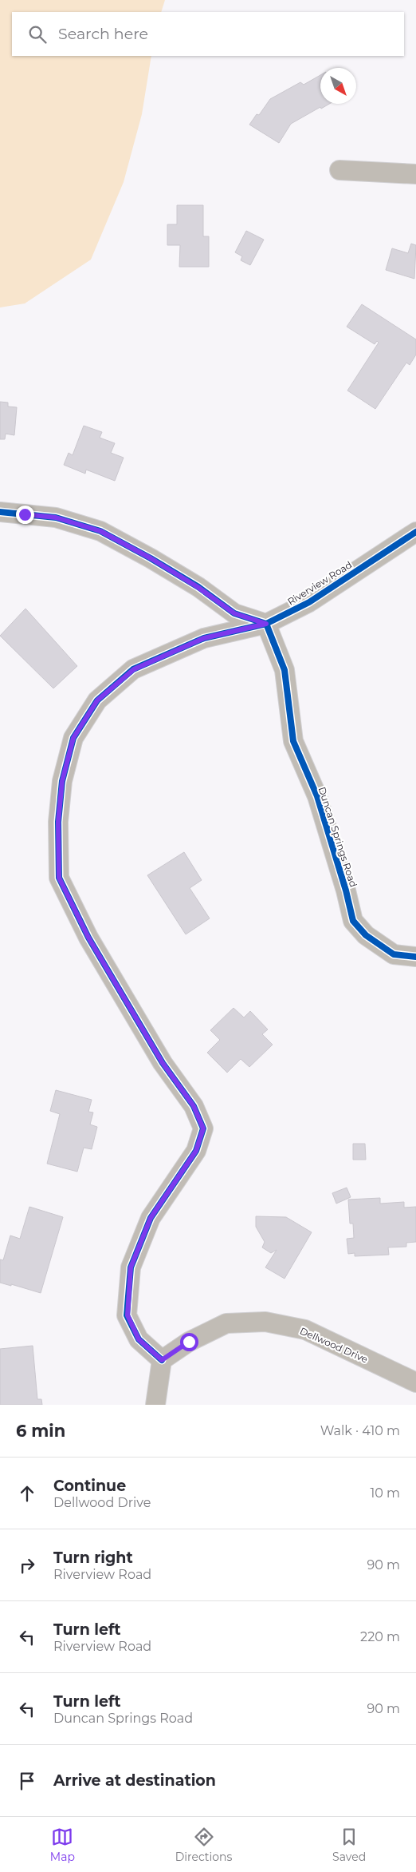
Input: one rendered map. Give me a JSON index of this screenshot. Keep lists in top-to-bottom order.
{
  "streets": {
    "street": ["Riverview Road", "Duncan Springs Road", "Dellwood Drive"]
  },
  "crossings": [
    ["Riverview Road", "Duncan Springs Road"],
    ["Riverview Road", "Dellwood Drive"]
  ],
  "north": "bottom right",
  "page": {
    "search": "Search here",
    "heading": ["6 min", "Walk · 410 m"],
    "list": [
      ["Continue", "Dellwood Drive", "10 m"],
      ["Turn right", "Riverview Road", "90 m"],
      ["Turn left", "Riverview Road", "220 m"],
      ["Turn left", "Duncan Springs Road", "90 m"],
      "Arrive at destination"
    ],
    "nav": ["Map", "Directions", "Saved"]
  }
}
